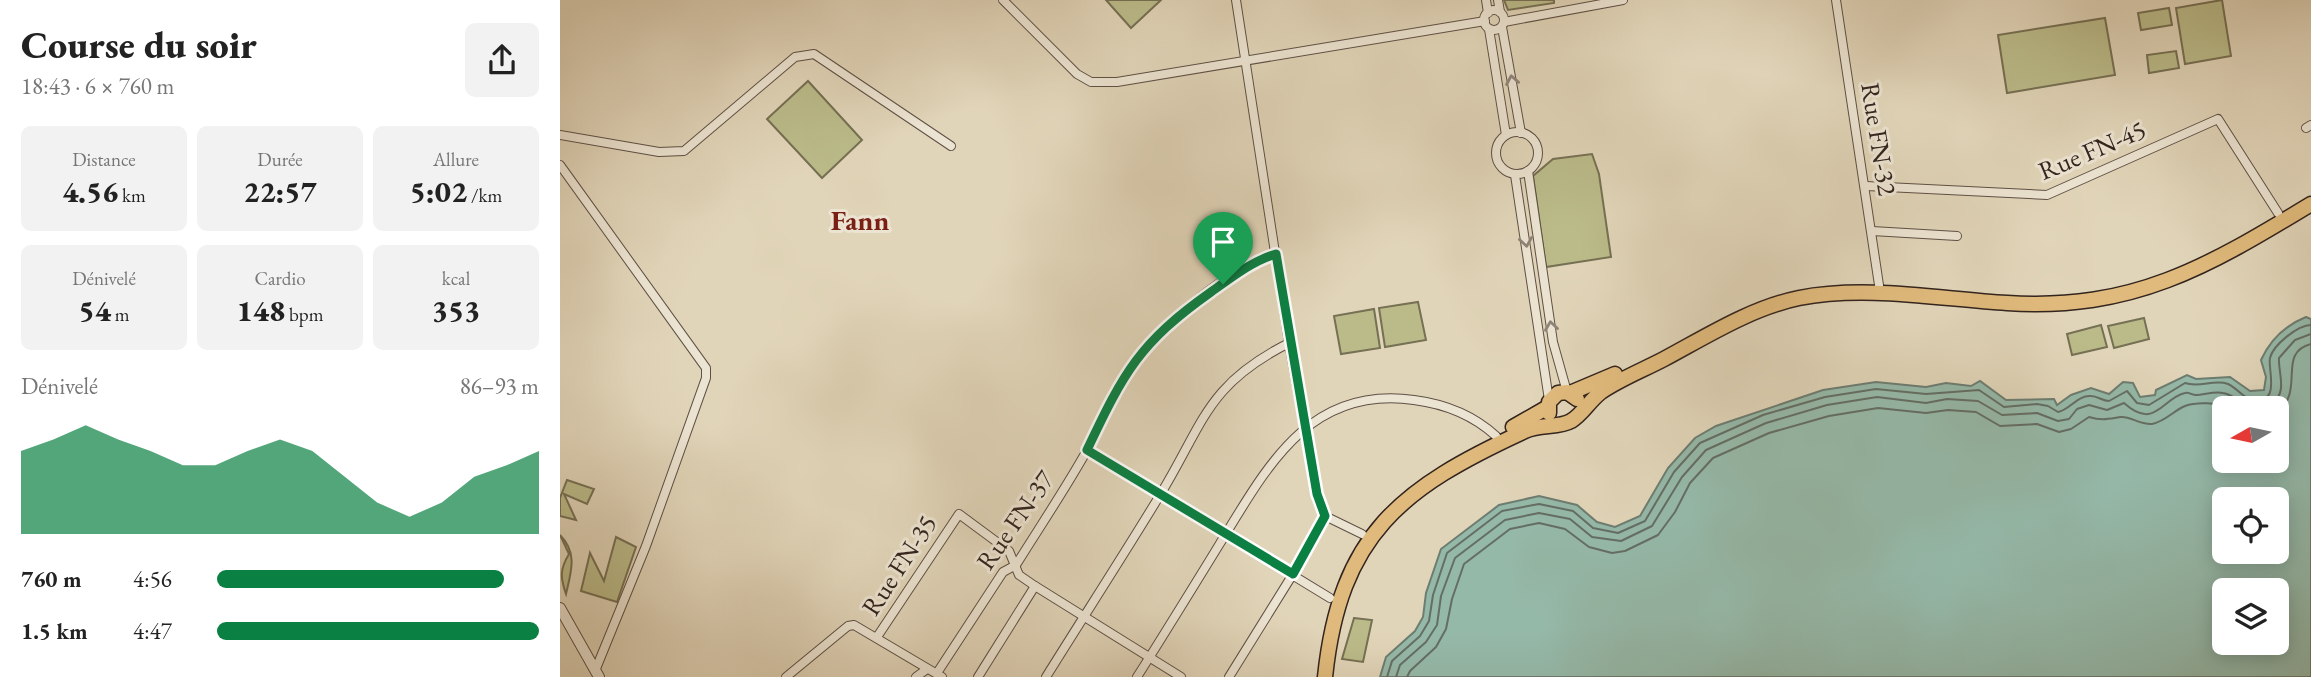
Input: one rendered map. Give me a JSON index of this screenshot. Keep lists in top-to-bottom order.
{
  "streets": {
    "street": [
      "Rue FN-32",
      "Rue FN-45",
      "Rue FN-37",
      "Rue FN-35"
    ]
  },
  "crossings": [
    ["Rue FN-32", "Rue FN-45"],
    ["Rue FN-37", "Rue FN-35"]
  ],
  "districts": ["Fann"],
  "north": "left",
  "page": {
    "heading": ["Course du soir", "18:43 · 6 × 760 m"],
    "stats": [
      ["Distance", "4.56 km"],
      ["Durée", "22:57"],
      ["Allure", "5:02 /km"],
      ["Dénivelé", "54 m"],
      ["Cardio", "148 bpm"],
      ["kcal", "353"]
    ],
    "chart": ["Dénivelé", "86–93 m"],
    "list": [
      {
        "name": "760 m",
        "note": "4:56"
      },
      {
        "name": "1.5 km",
        "note": "4:47"
      }
    ]
  }
}
